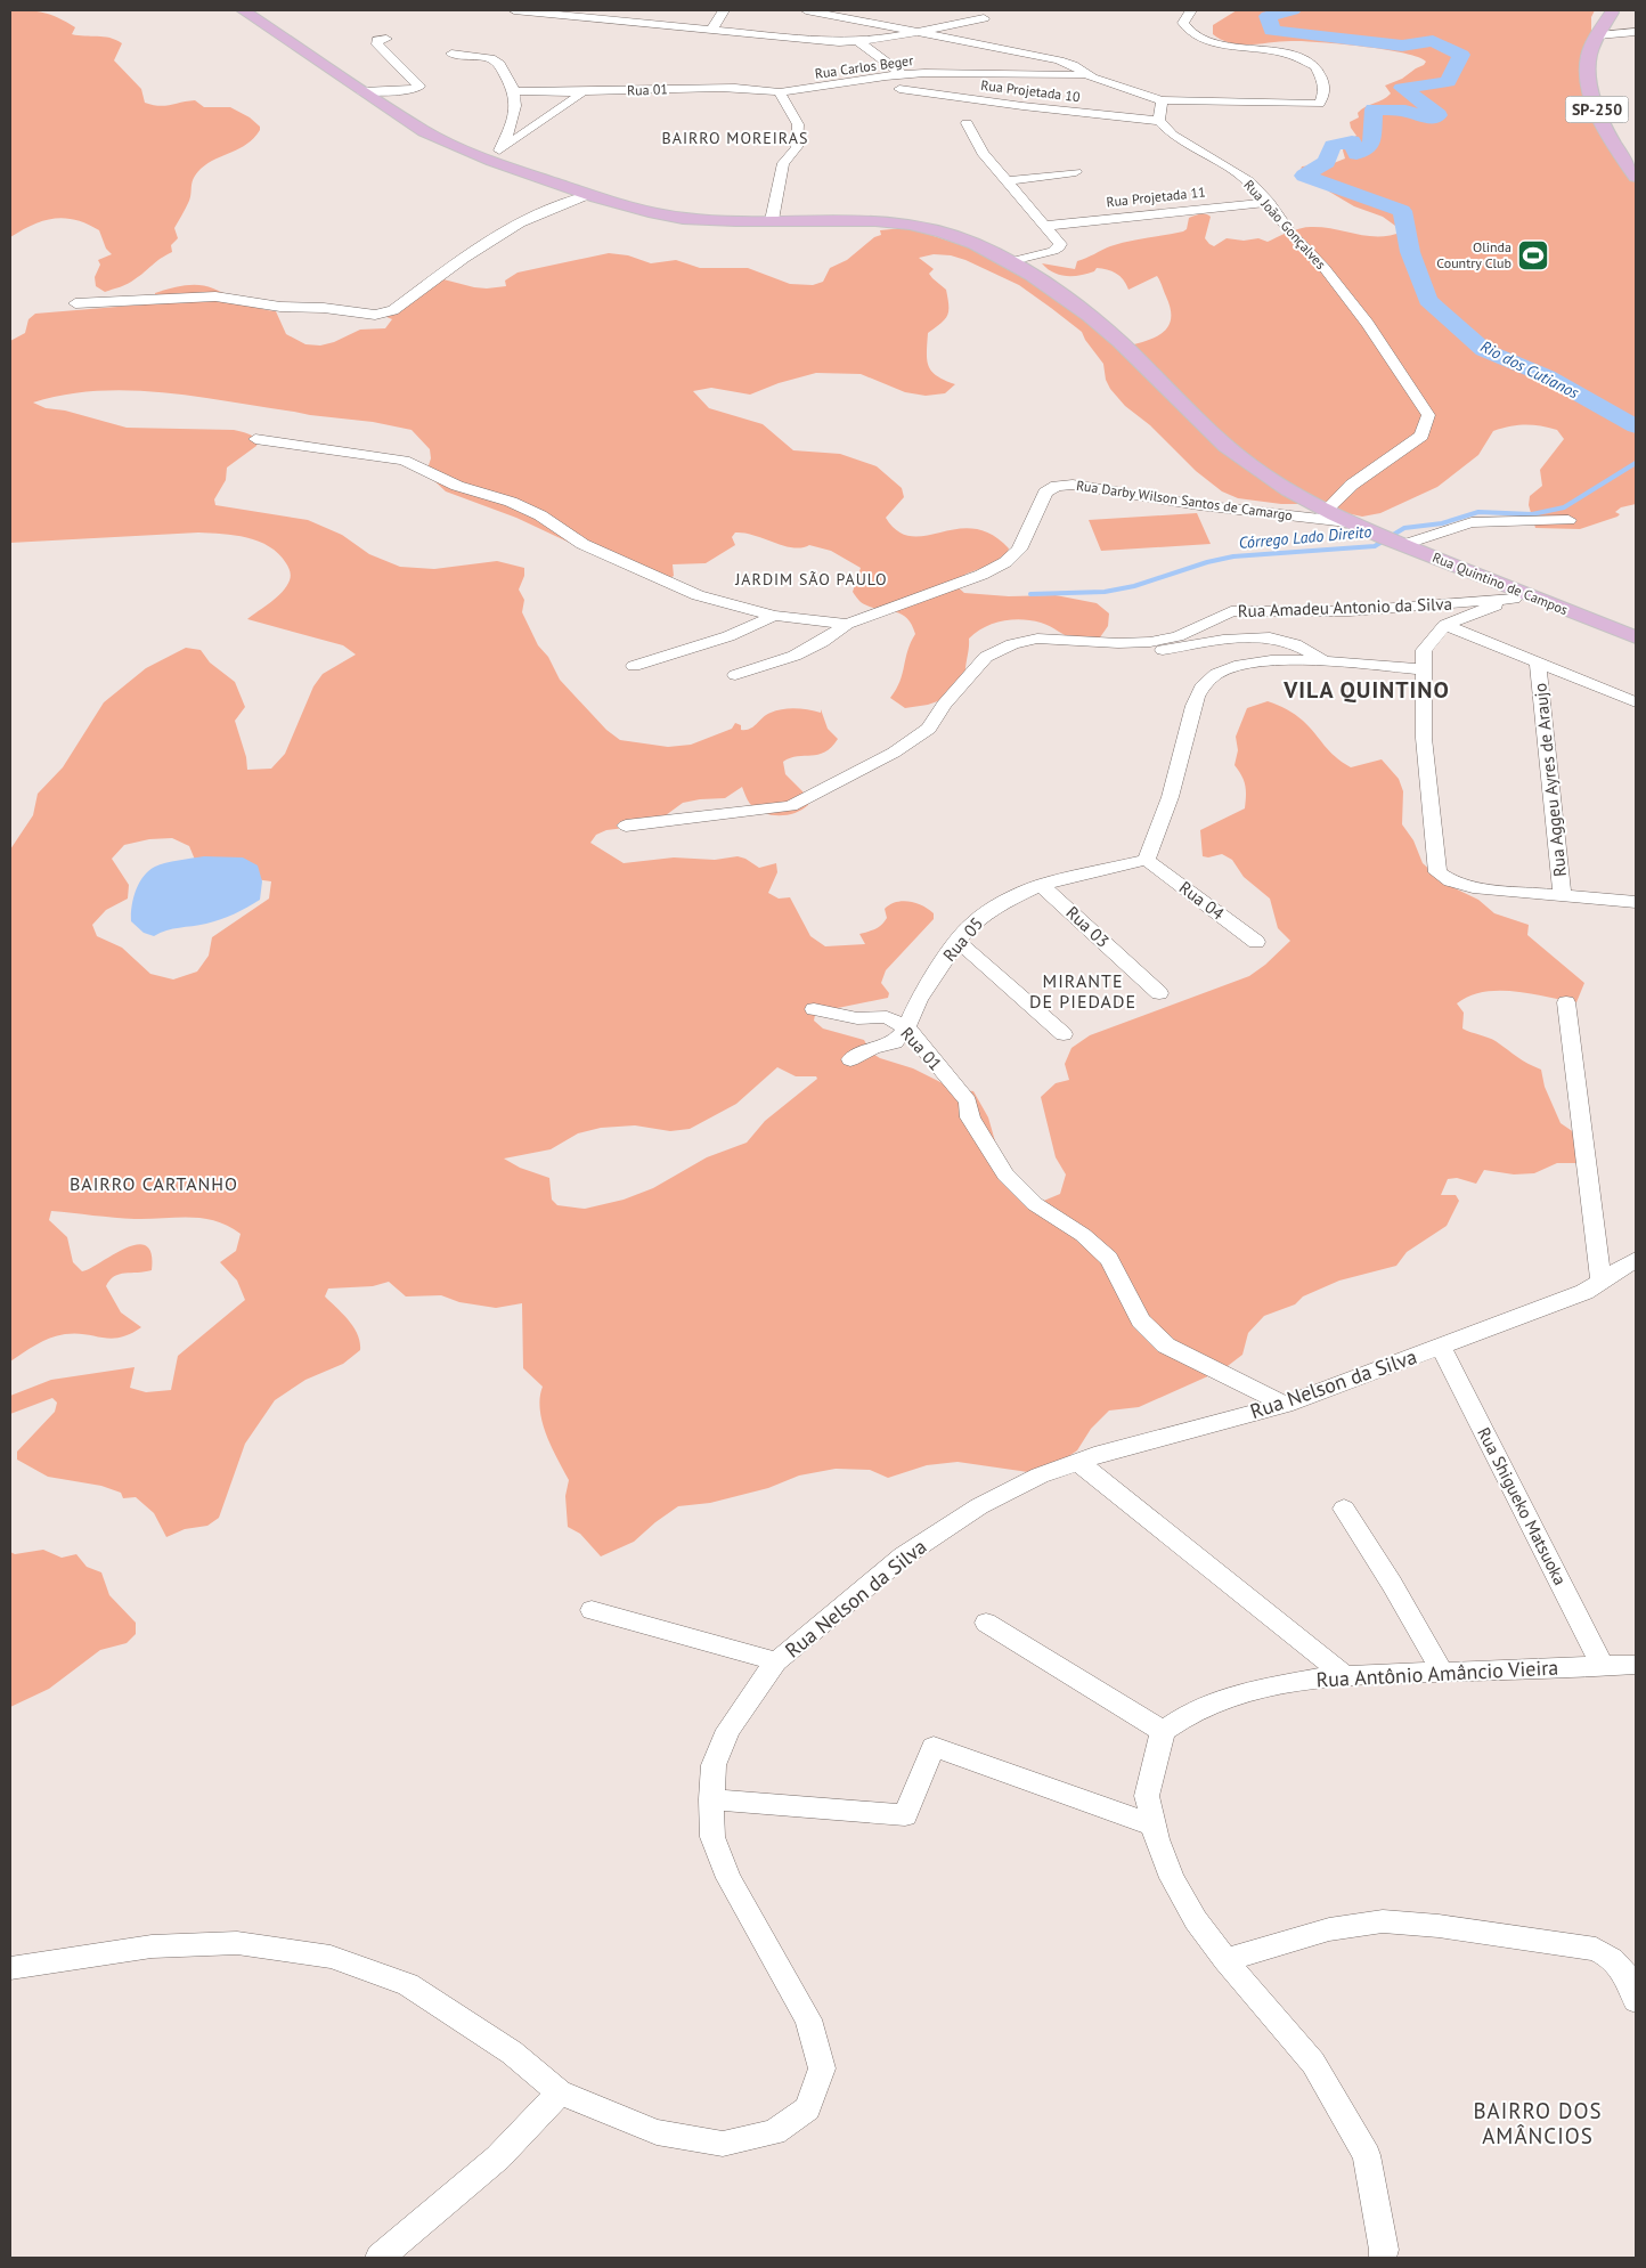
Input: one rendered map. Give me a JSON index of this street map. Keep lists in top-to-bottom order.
{
  "streets": {
    "main road": ["SP-250", "Rua Quintino de Campos"],
    "street": [
      "Rua Carlos Beger",
      "Rua 01",
      "Rua Projetada 10",
      "Rua Projetada 11",
      "Rua João Gonçalves",
      "Rua Darby Wilson Santos de Camargo",
      "Rua Amadeu Antonio da Silva",
      "Rua Aggeu Ayres de Araujo",
      "Rua 04",
      "Rua 03",
      "Rua 05",
      "Rua Nelson da Silva",
      "Rua Shigueko Matsuoka",
      "Rua Antônio Amâncio Vieira"
    ]
  },
  "crossings": [
    ["Rua Carlos Beger", "Rua 01"],
    ["Rua 01", "Rua 05"],
    ["Rua 01", "Rua Nelson da Silva"],
    ["Rua Projetada 10", "Rua João Gonçalves"],
    ["Rua Projetada 11", "Rua João Gonçalves"],
    ["Rua João Gonçalves", "Rua Quintino de Campos"],
    ["Rua Darby Wilson Santos de Camargo", "Rua Quintino de Campos"],
    ["Rua Quintino de Campos", "Rua Amadeu Antonio da Silva"],
    ["Rua 04", "Rua 05"],
    ["Rua 03", "Rua 05"],
    ["Rua Nelson da Silva", "Rua Shigueko Matsuoka"],
    ["Rua Shigueko Matsuoka", "Rua Antônio Amâncio Vieira"]
  ],
  "districts": [
    "BAIRRO MOREIRAS",
    "JARDIM SÃO PAULO",
    "VILA QUINTINO",
    "MIRANTE DE PIEDADE",
    "BAIRRO CARTANHO",
    "BAIRRO DOS AMÂNCIOS"
  ],
  "water": ["Rio dos Cutianos", "Córrego Lado Direito"],
  "places": {
    "sports": ["Olinda Country Club"]
  }
}
